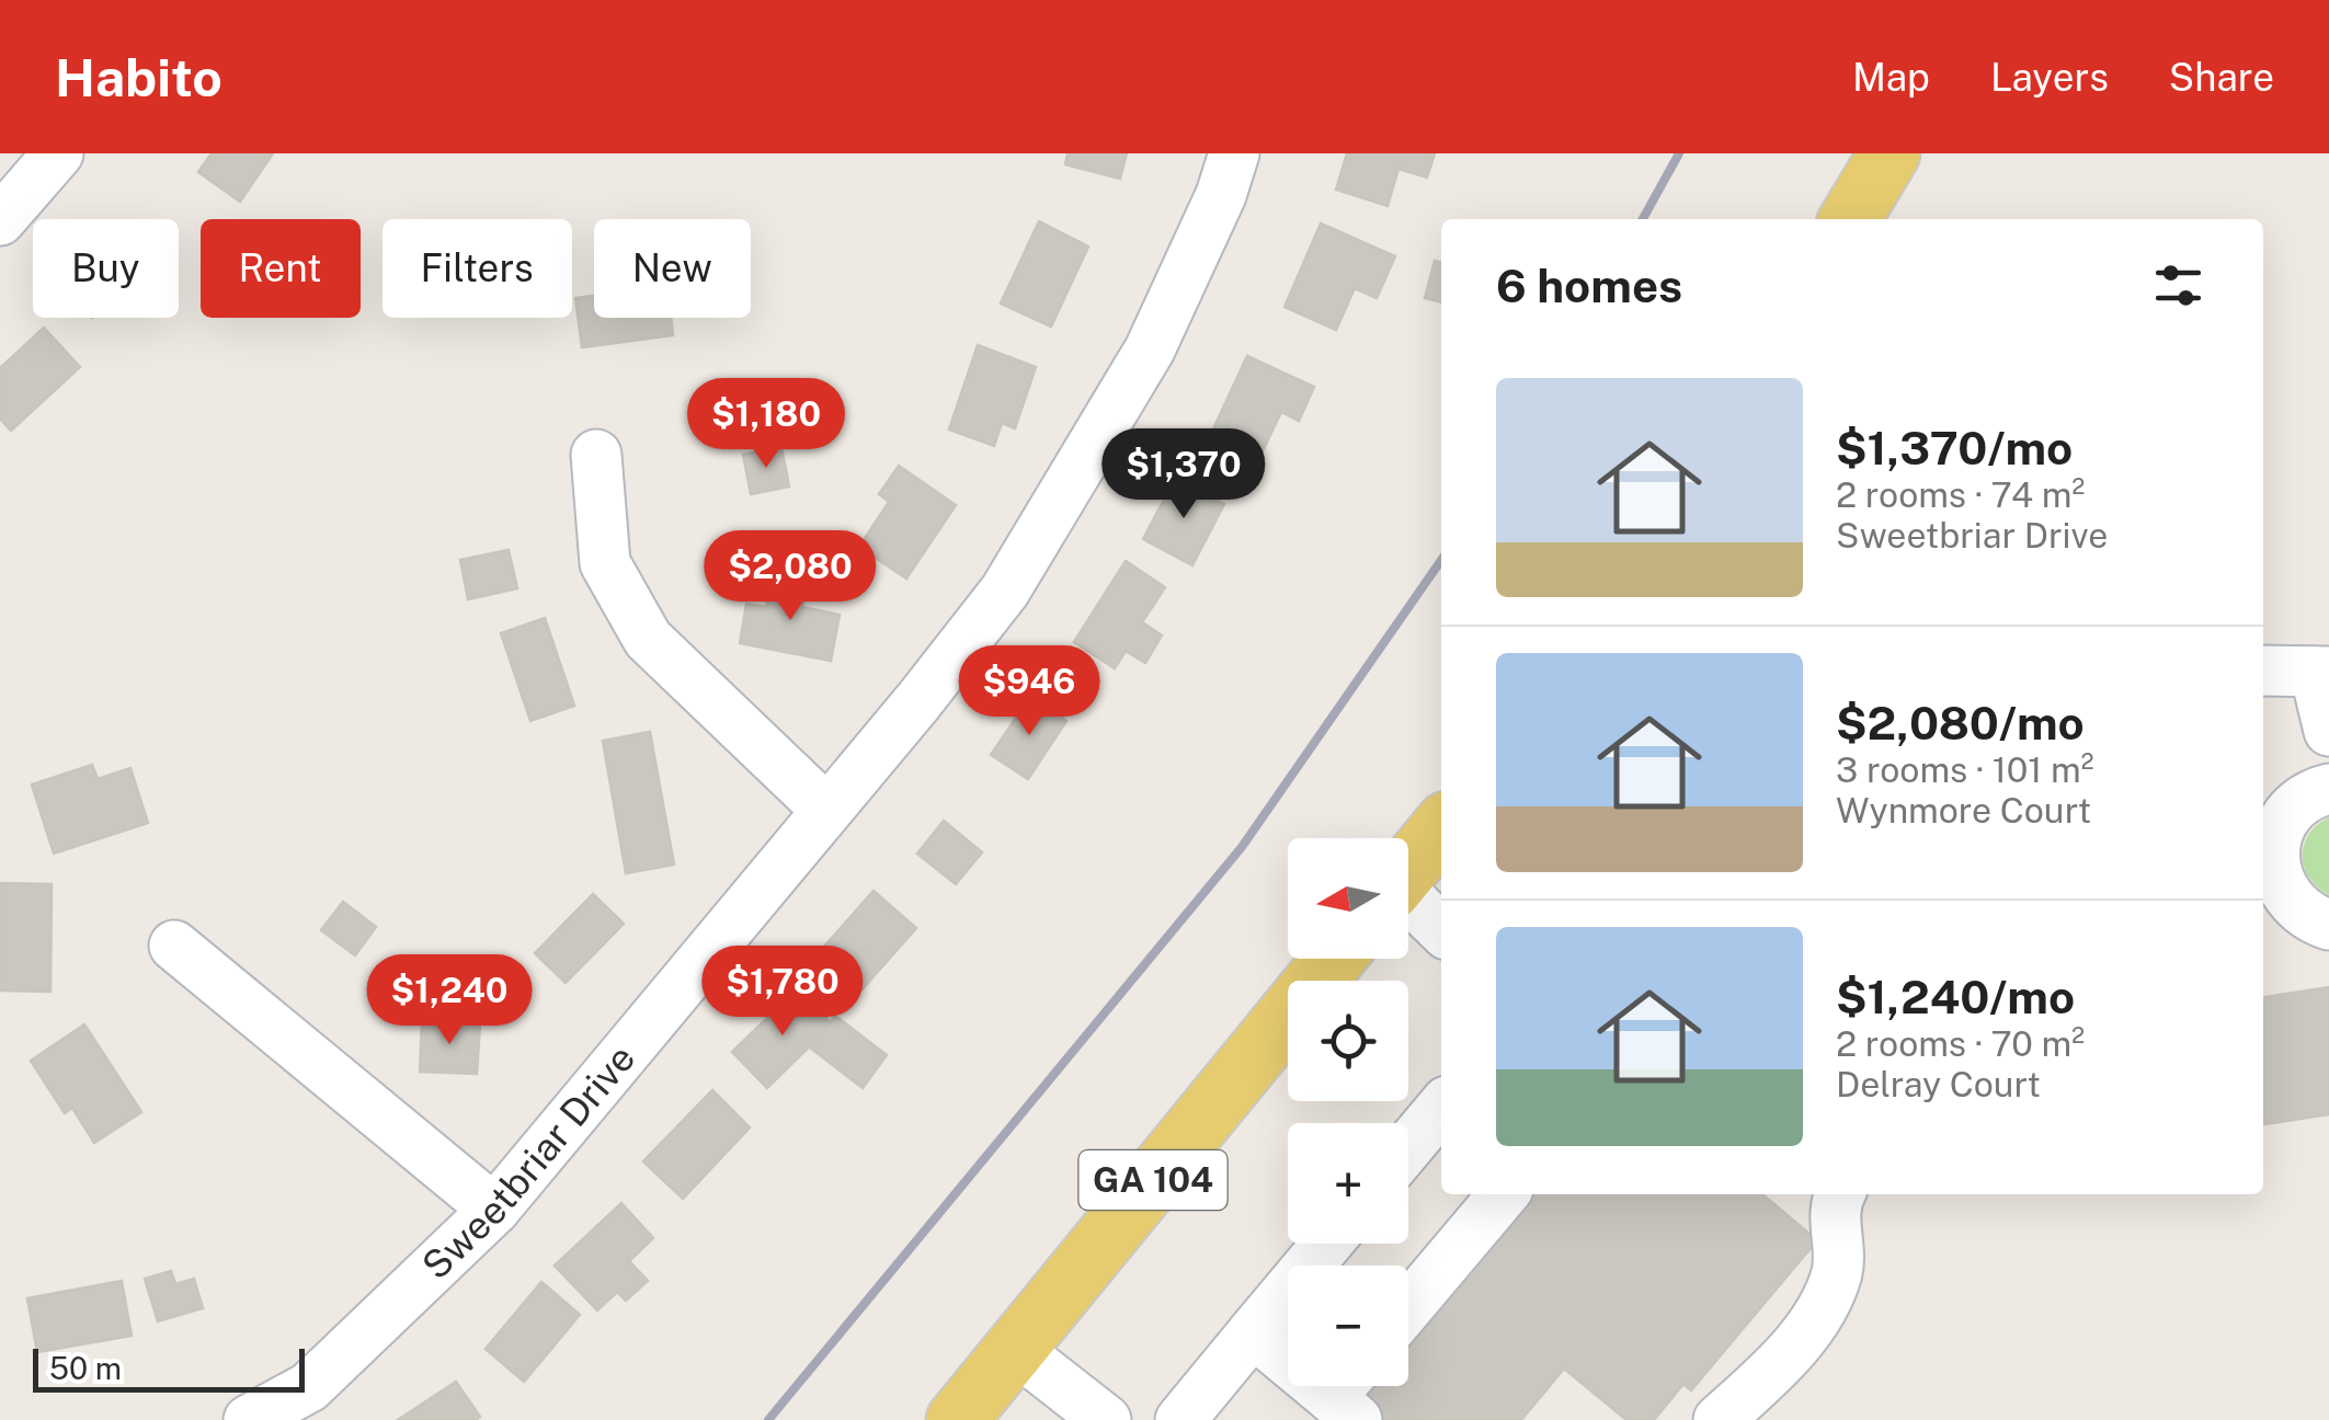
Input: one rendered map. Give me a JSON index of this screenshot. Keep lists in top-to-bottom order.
{
  "streets": {
    "main road": ["GA 104"],
    "street": ["Sweetbriar Drive"]
  },
  "scale_bar": "50 m",
  "north": "left",
  "page": {
    "header": "Habito",
    "nav": ["Map", "Layers", "Share"],
    "chip": [
      "Buy",
      "Rent",
      "Filters",
      "New"
    ],
    "heading": "6 homes",
    "list": [
      {
        "name": "$1,370/mo",
        "note": "2 rooms · 74 m² · Sweetbriar Drive"
      },
      {
        "name": "$2,080/mo",
        "note": "3 rooms · 101 m² · Wynmore Court"
      },
      {
        "name": "$1,240/mo",
        "note": "2 rooms · 70 m² · Delray Court"
      }
    ],
    "price": [
      "$1,180",
      "$1,370",
      "$2,080",
      "$946",
      "$1,780",
      "$1,240"
    ],
    "map_buttons": ["+", "−"],
    "scale": "50 m"
  }
}
